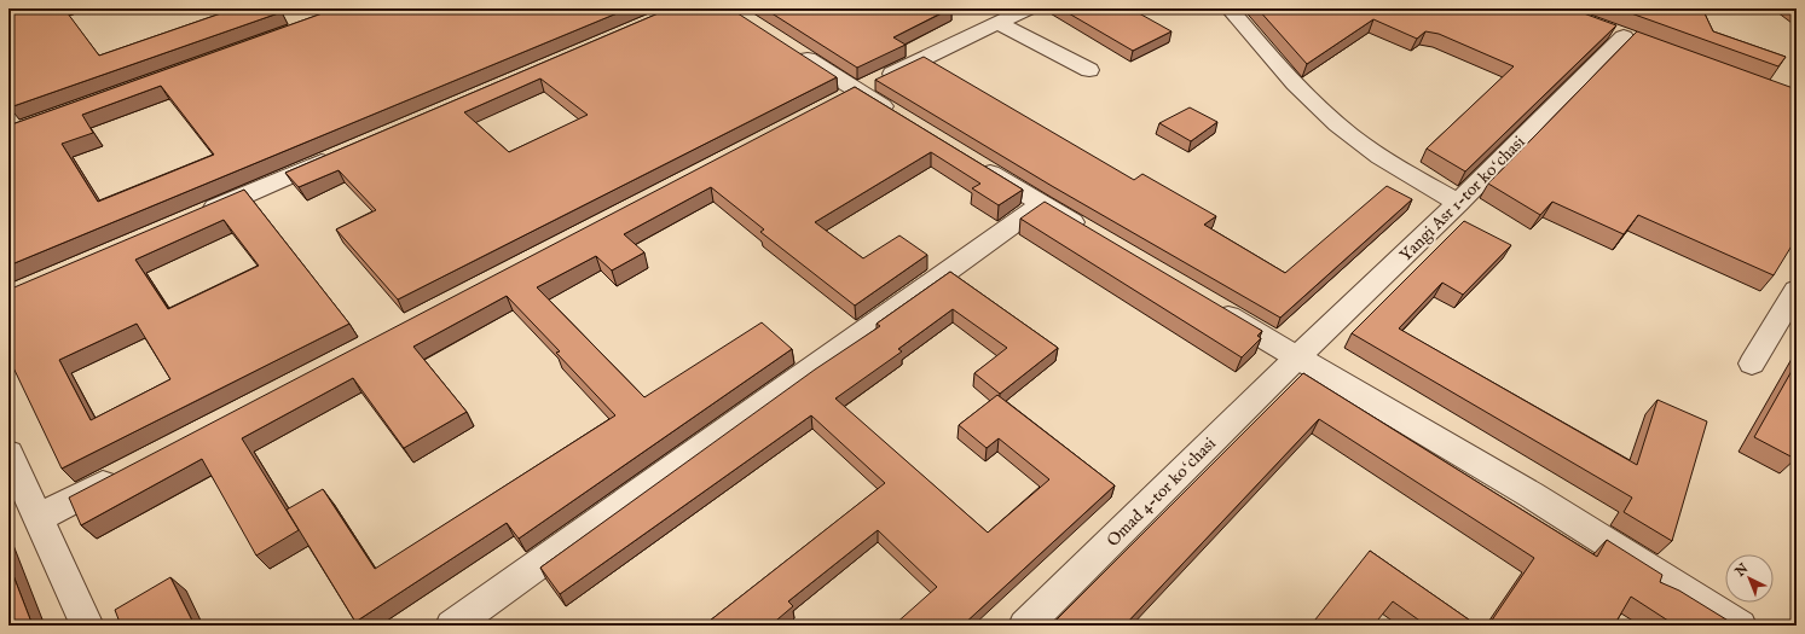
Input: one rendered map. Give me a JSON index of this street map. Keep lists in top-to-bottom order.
{
  "streets": {
    "street": ["Yangi Asr 1-tor koʻchasi", "Omad 4-tor koʻchasi"]
  },
  "crossings": [
    ["Yangi Asr 1-tor koʻchasi", "Omad 4-tor koʻchasi"]
  ],
  "north": "top left"
}
